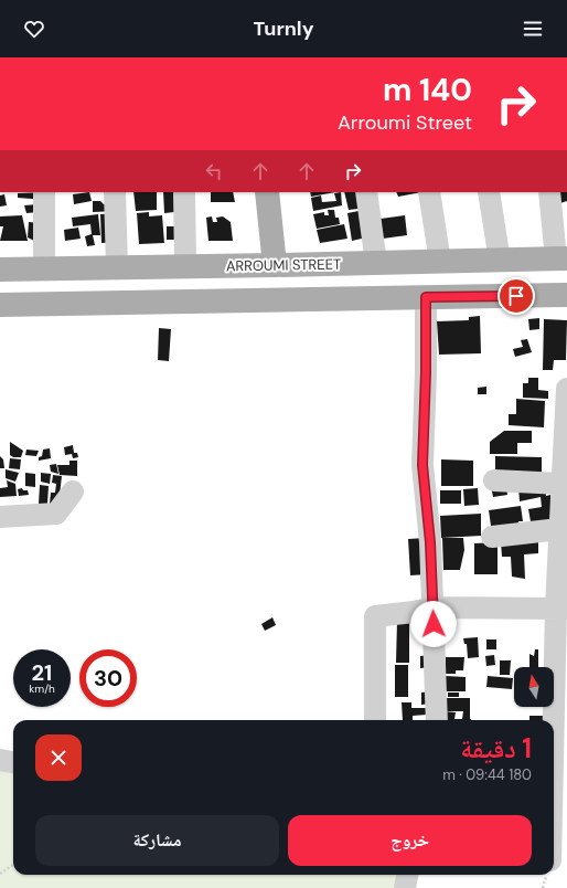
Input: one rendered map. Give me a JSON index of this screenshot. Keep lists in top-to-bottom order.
{
  "streets": {
    "main road": ["ARROUMI STREET"]
  },
  "north": "top",
  "page": {
    "header": "Turnly",
    "turn": ["140 m", "Arroumi Street"],
    "speed": "21 km/h",
    "limit": "30",
    "heading": ["1 دقيقة", "180 m · 09:44"],
    "buttons": ["خروج", "مشاركة"]
  }
}
